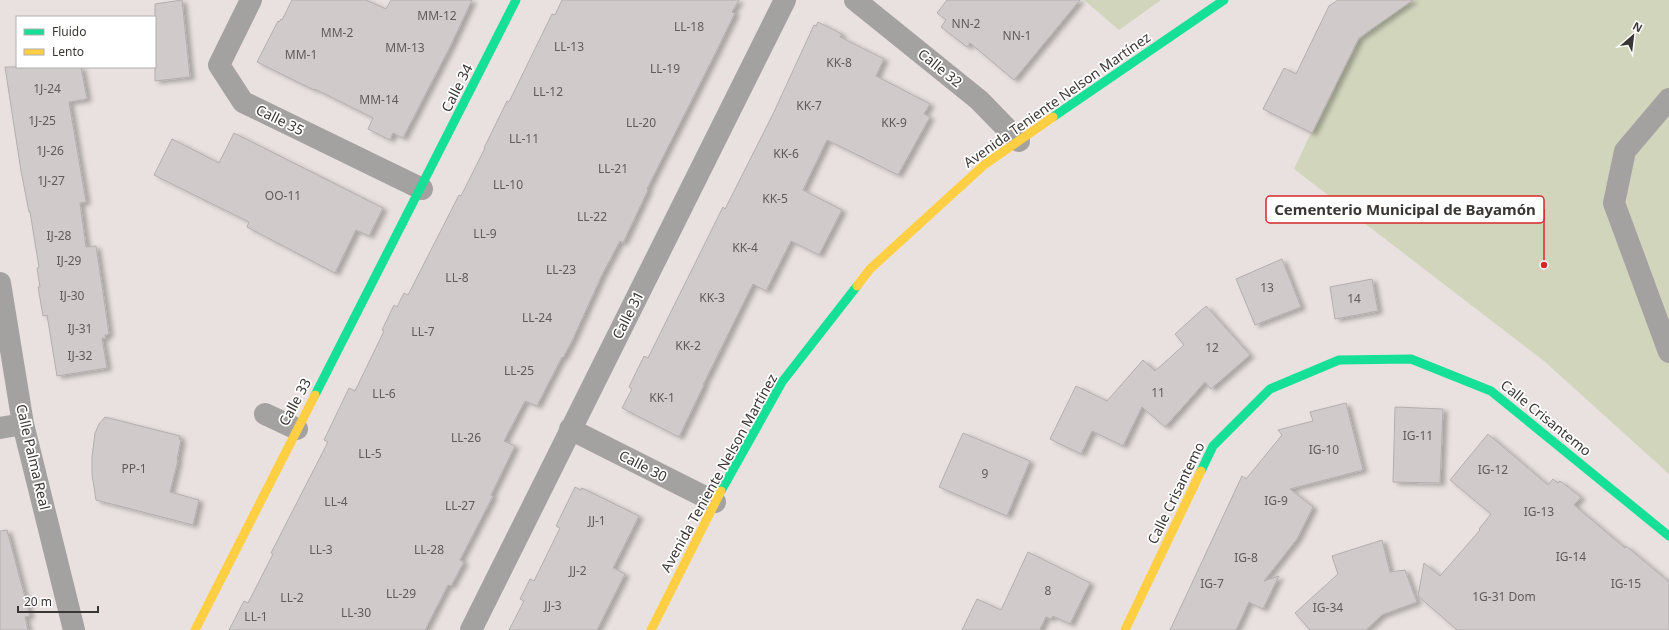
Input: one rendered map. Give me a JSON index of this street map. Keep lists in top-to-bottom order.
{
  "streets": {
    "street": [
      "Calle 32",
      "Calle 34",
      "Avenida Teniente Nelson Martínez",
      "Calle 35",
      "Calle 31",
      "Calle 33",
      "Calle Crisantemo",
      "Calle Palma Real",
      "Calle 30"
    ]
  },
  "crossings": [
    ["Calle 32", "Avenida Teniente Nelson Martínez"],
    ["Calle 34", "Calle 35"],
    ["Calle 34", "Calle 33"],
    ["Avenida Teniente Nelson Martínez", "Calle 30"],
    ["Calle 35", "Calle 33"],
    ["Calle 31", "Calle 30"]
  ],
  "places": ["Cementerio Municipal de Bayamón"],
  "house_numbers": [
    "MM-12",
    "NN-2",
    "LL-18",
    "MM-2",
    "NN-1",
    "LL-13",
    "MM-13",
    "MM-1",
    "KK-8",
    "LL-19",
    "1J-24",
    "LL-12",
    "MM-14",
    "KK-7",
    "1J-25",
    "LL-20",
    "KK-9",
    "LL-11",
    "1J-26",
    "KK-6",
    "LL-21",
    "1J-27",
    "LL-10",
    "OO-11",
    "KK-5",
    "LL-22",
    "LL-9",
    "IJ-28",
    "KK-4",
    "IJ-29",
    "LL-23",
    "LL-8",
    "13",
    "IJ-30",
    "KK-3",
    "14",
    "LL-24",
    "IJ-31",
    "LL-7",
    "KK-2",
    "12",
    "IJ-32",
    "LL-25",
    "11",
    "LL-6",
    "KK-1",
    "IG-11",
    "LL-26",
    "IG-10",
    "LL-5",
    "PP-1",
    "IG-12",
    "9",
    "IG-9",
    "LL-4",
    "LL-27",
    "IG-13",
    "JJ-1",
    "LL-3",
    "LL-28",
    "IG-14",
    "IG-8",
    "JJ-2",
    "IG-7",
    "IG-15",
    "8",
    "LL-29",
    "1G-31 Dom",
    "LL-2",
    "JJ-3",
    "IG-34",
    "LL-30",
    "LL-1"
  ],
  "legend": ["Fluido", "Lento"],
  "scale_bar": "20 m",
  "north": "top right"
}
